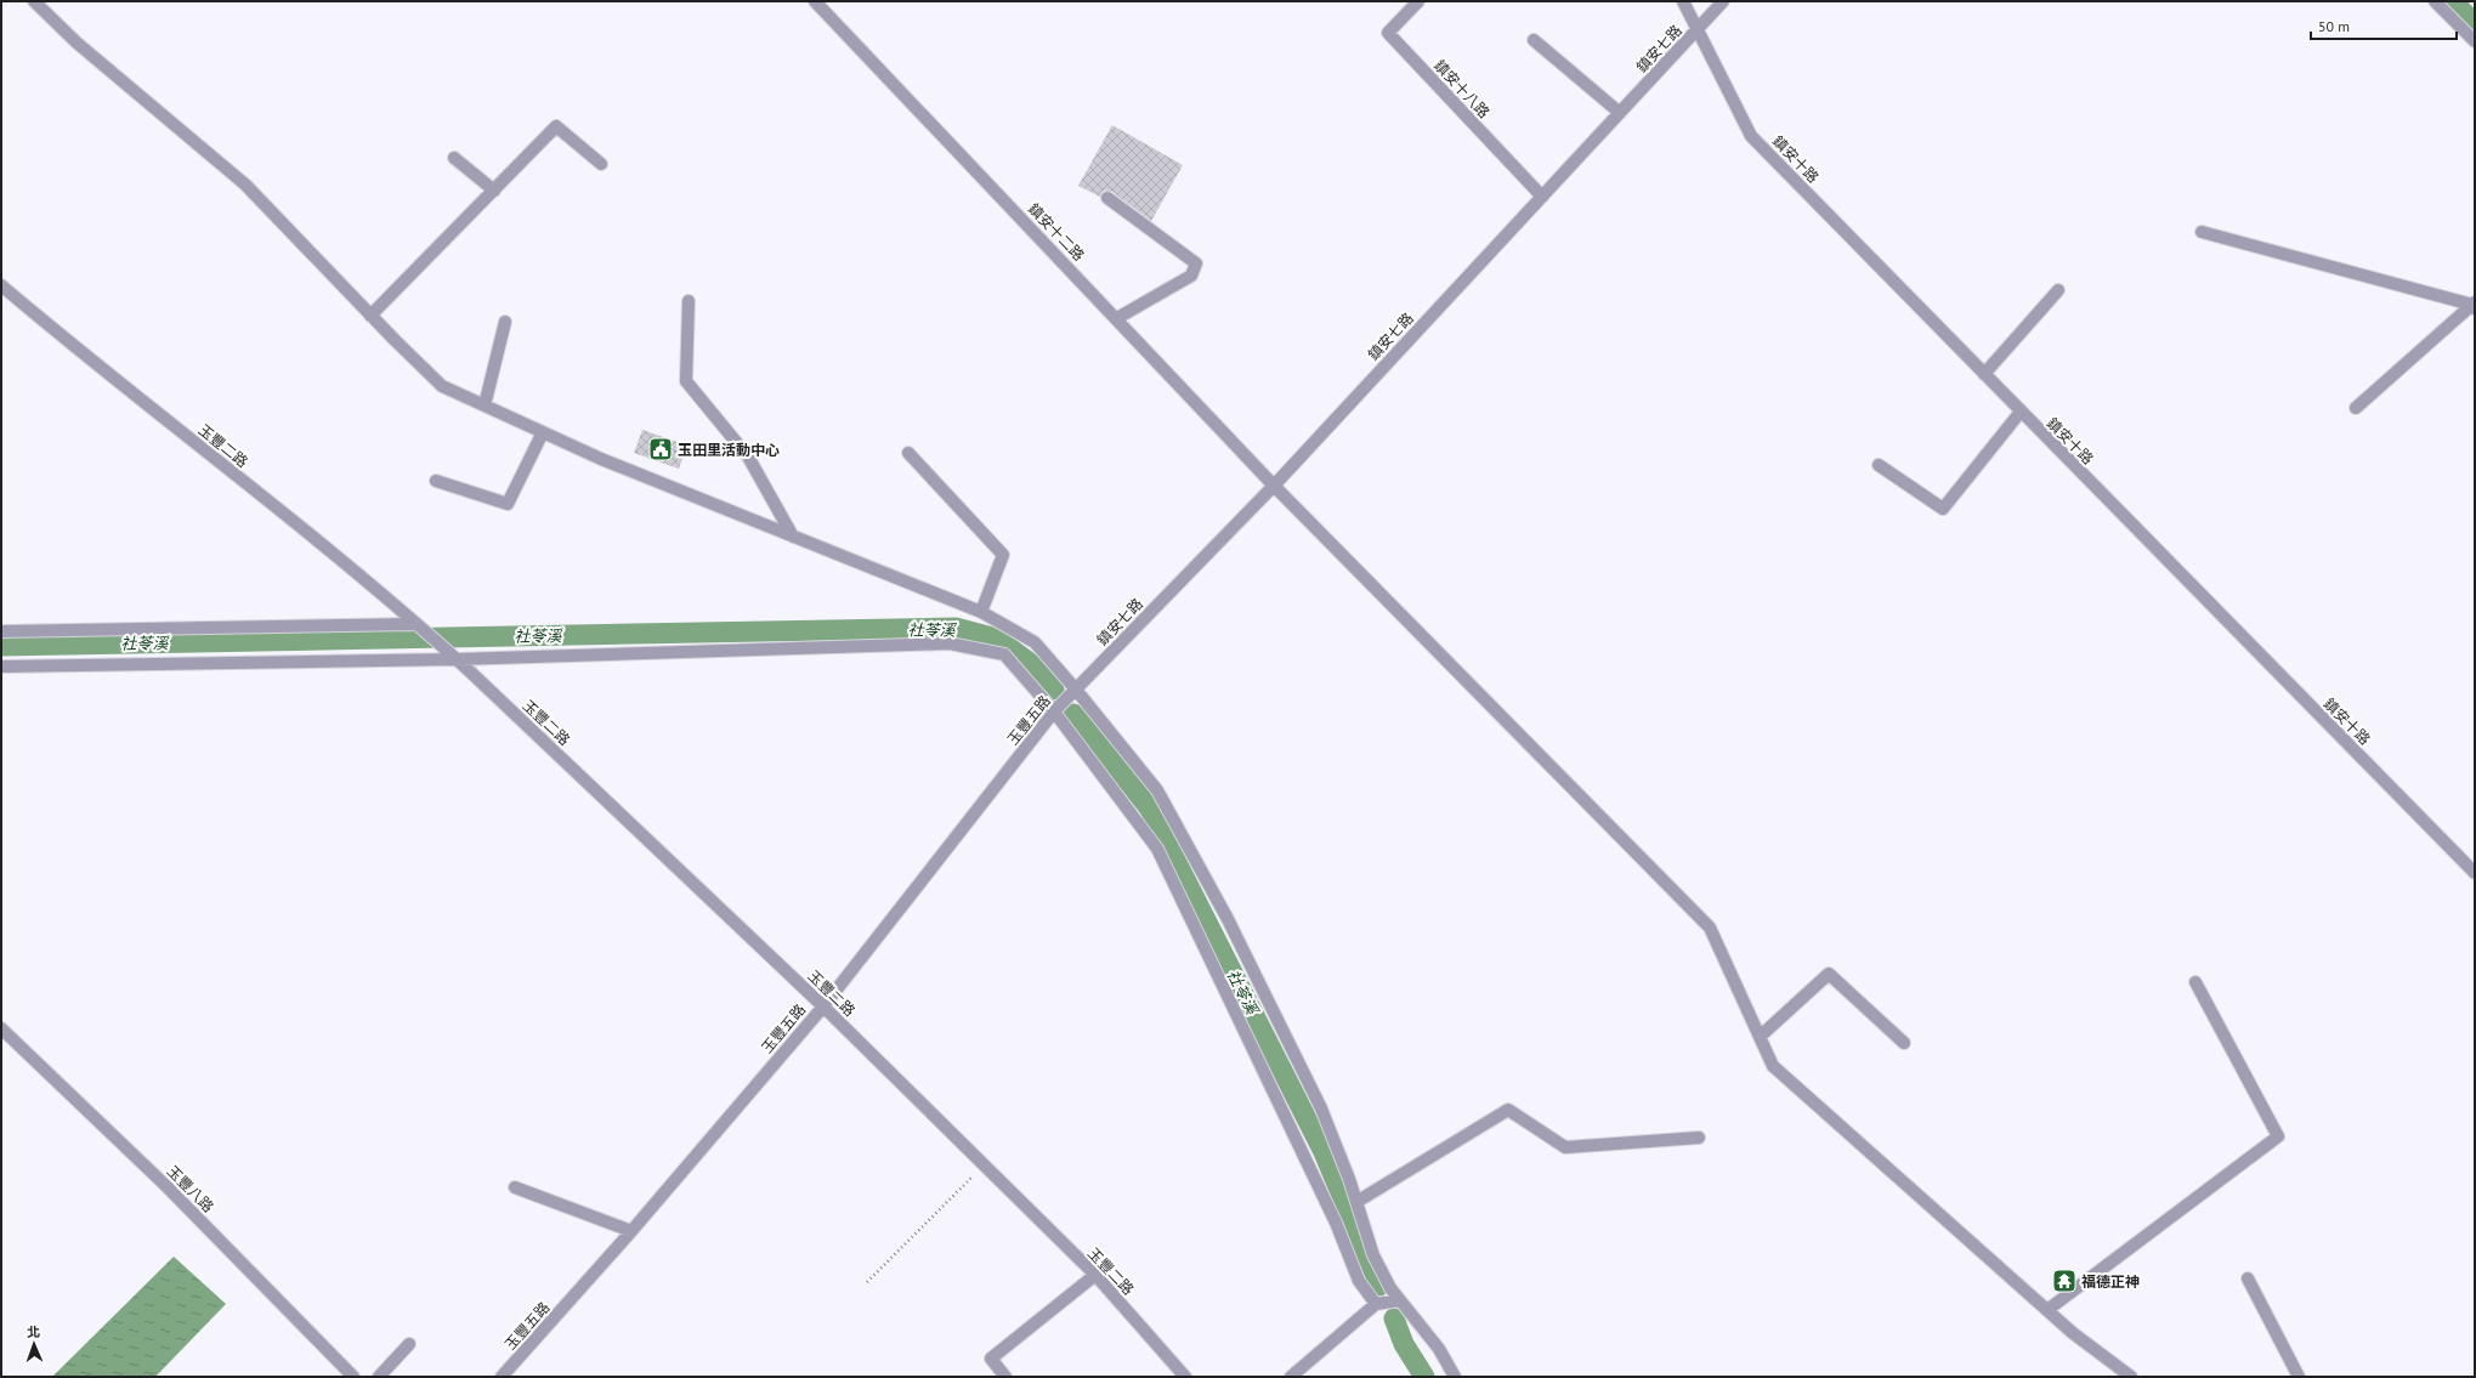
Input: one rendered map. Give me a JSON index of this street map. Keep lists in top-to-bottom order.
{
  "streets": {
    "street": [
      "鎮安七路",
      "鎮安十八路",
      "鎮安十路",
      "鎮安十二路",
      "玉豐二路",
      "玉豐五路",
      "玉豐八路"
    ]
  },
  "crossings": [
    ["鎮安七路", "鎮安十八路"],
    ["鎮安七路", "鎮安十路"],
    ["鎮安七路", "鎮安十二路"],
    ["鎮安七路", "玉豐五路"],
    ["玉豐二路", "玉豐五路"]
  ],
  "water": ["社苓溪"],
  "places": {
    "public building": ["玉田里活動中心"],
    "temple": ["福德正神"]
  },
  "scale_bar": "50 m",
  "north": "top"
}
